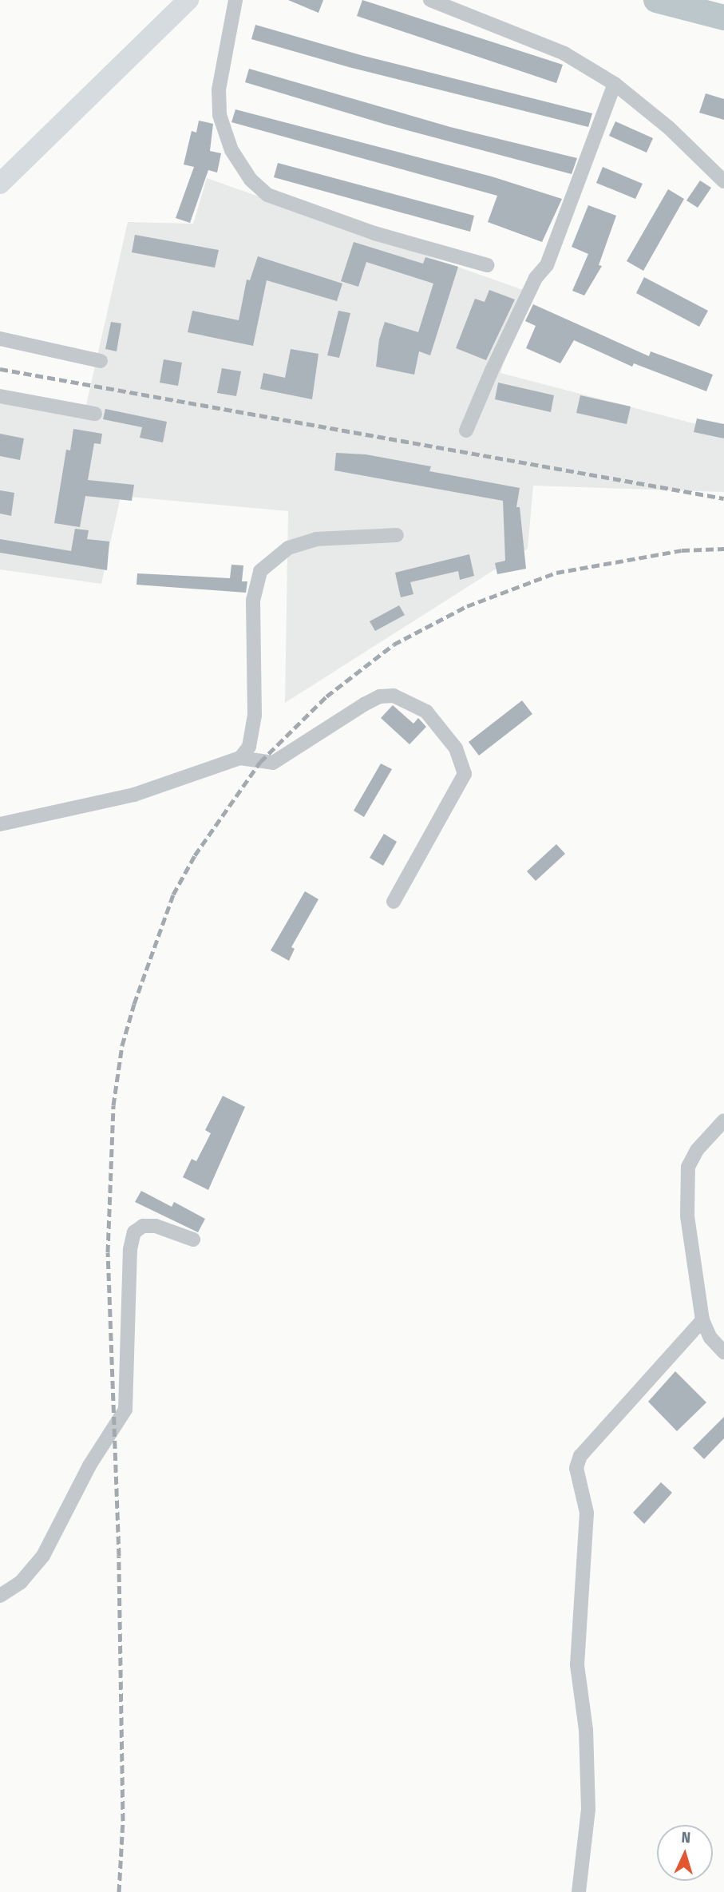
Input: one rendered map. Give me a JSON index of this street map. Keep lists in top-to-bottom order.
{
  "north": "top"
}
